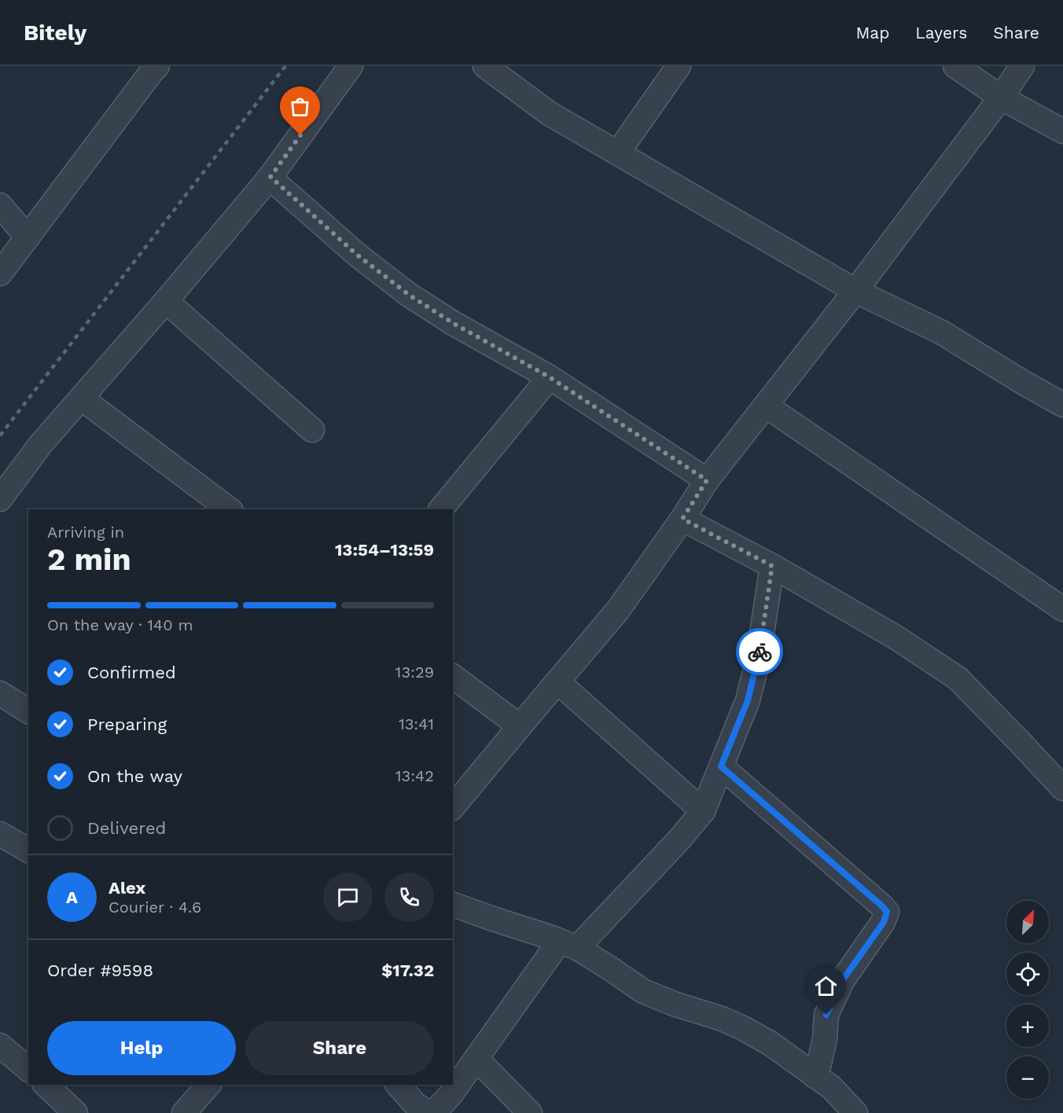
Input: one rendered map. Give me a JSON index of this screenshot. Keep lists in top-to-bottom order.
{
  "north": "top right",
  "page": {
    "header": "Bitely",
    "nav": ["Map", "Layers", "Share"],
    "heading": ["2 min", "Arriving in", "13:54–13:59"],
    "panel": [
      "Alex",
      "Courier · 4.6",
      "Order #9598",
      "$17.32"
    ],
    "bar": "On the way · 140 m",
    "list": [
      ["Confirmed", "13:29"],
      ["Preparing", "13:41"],
      ["On the way", "13:42"],
      "Delivered"
    ],
    "round": "A",
    "map_buttons": ["+", "−"],
    "buttons": ["Help", "Share"]
  }
}
